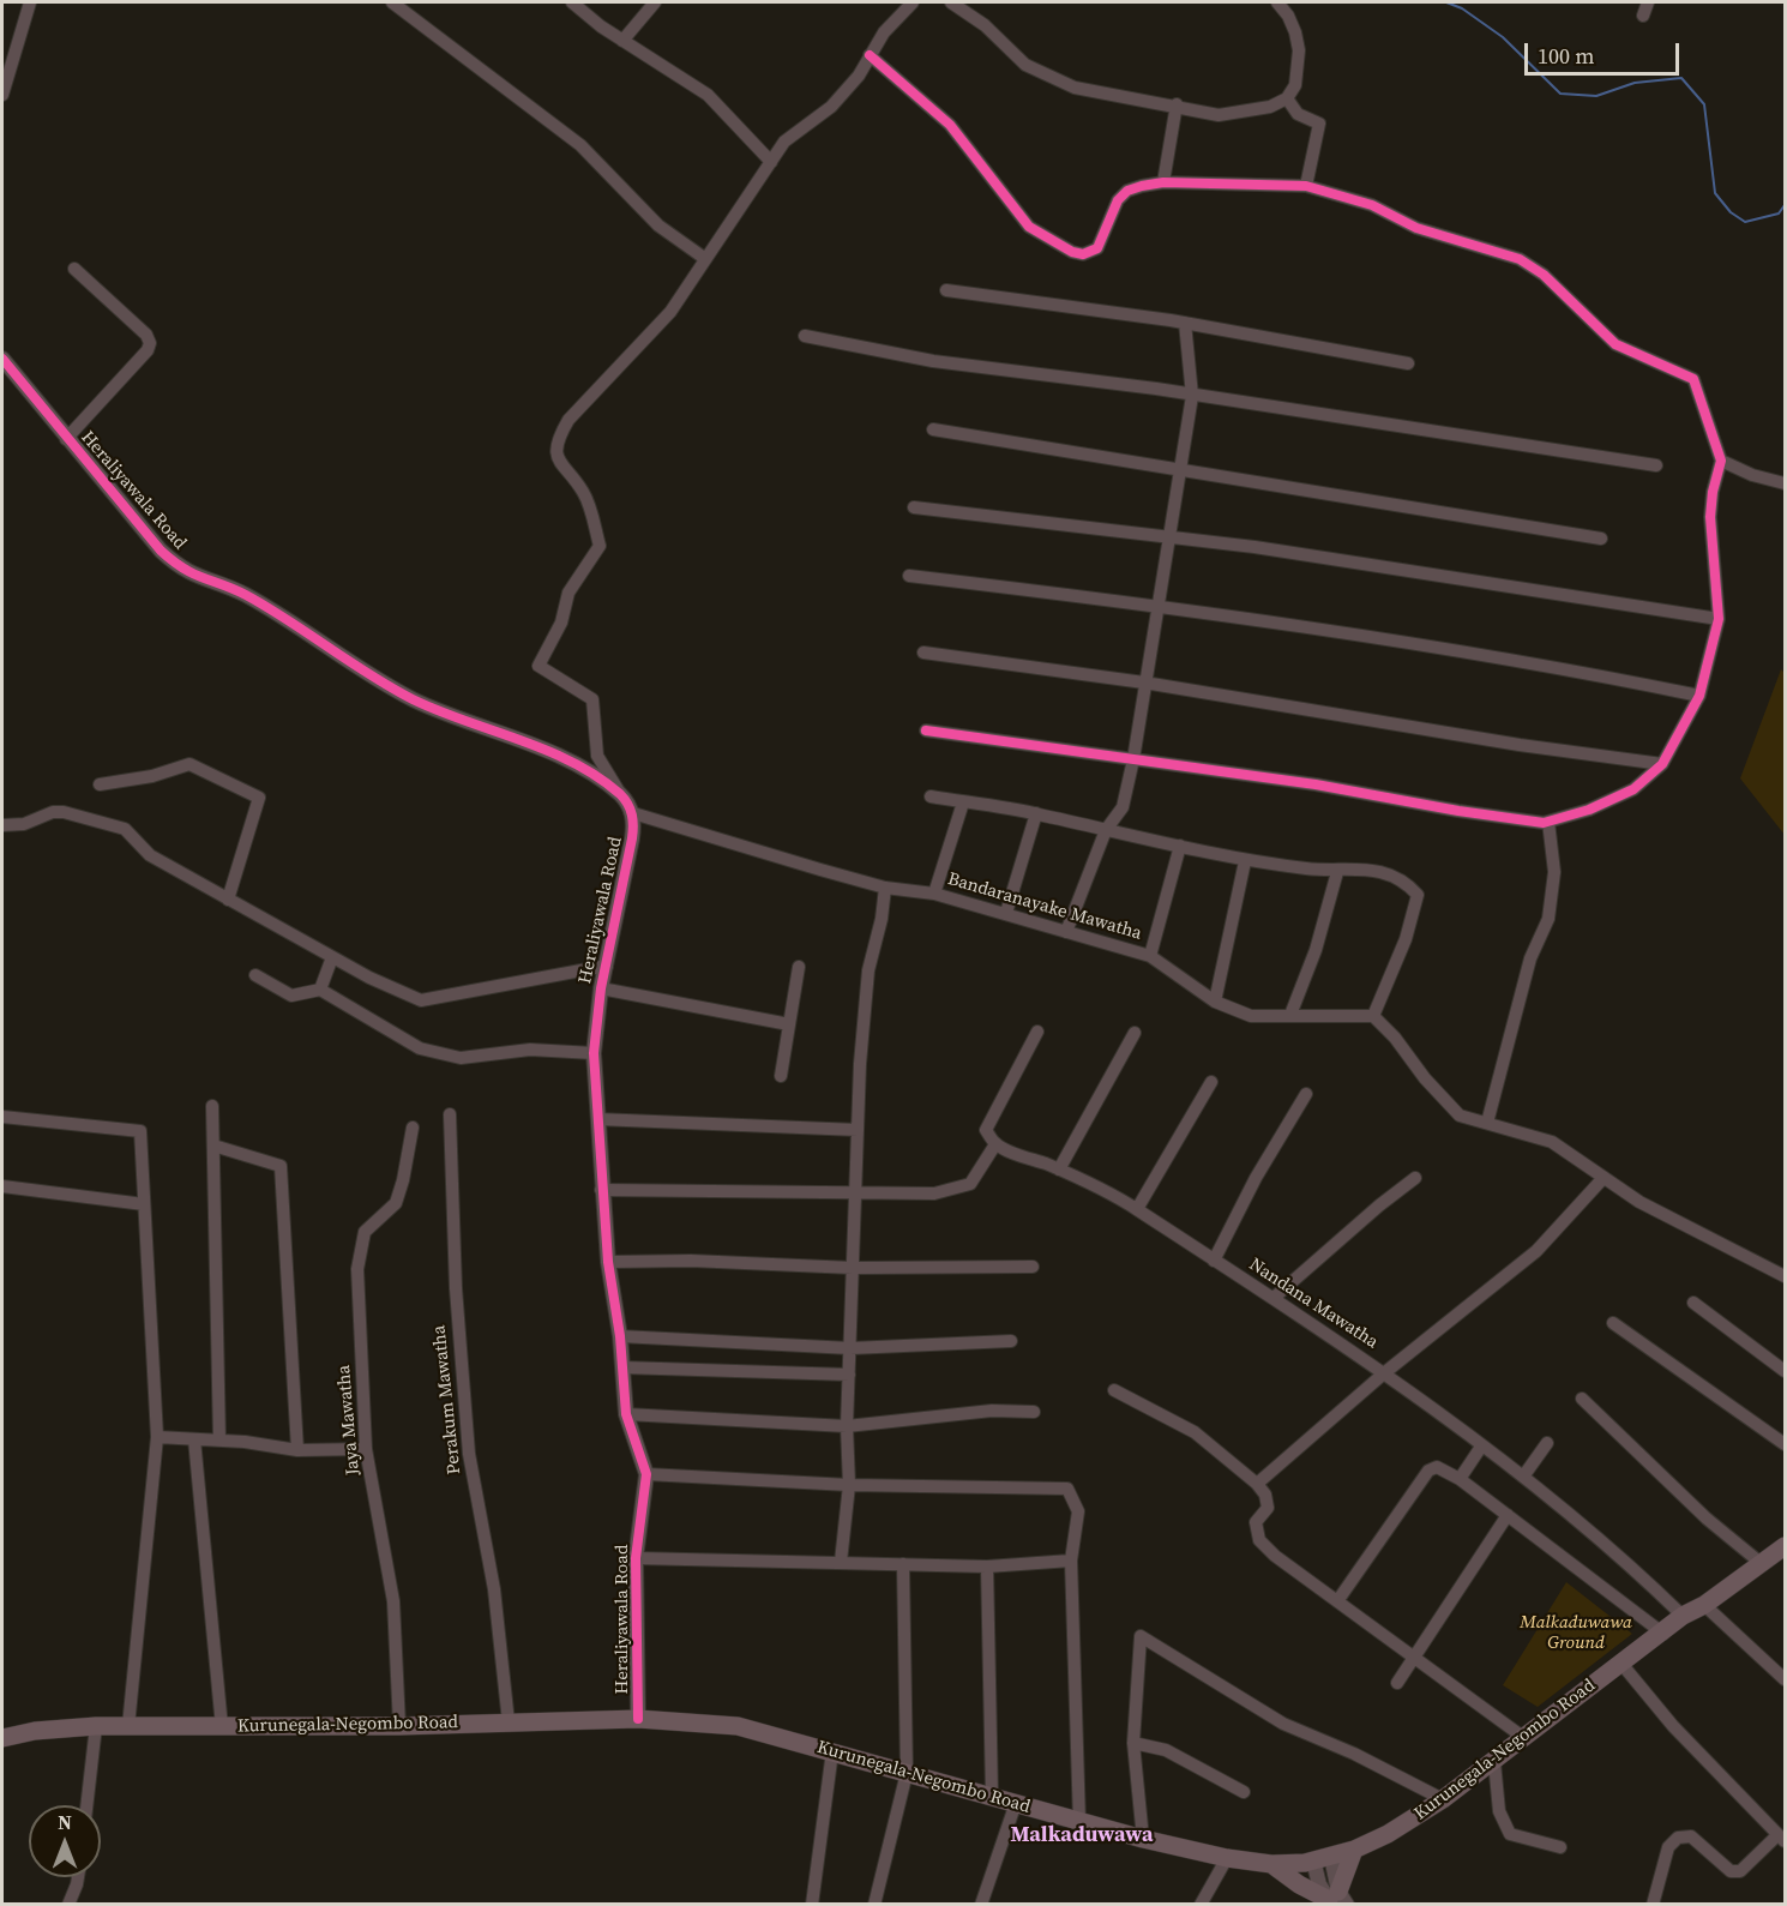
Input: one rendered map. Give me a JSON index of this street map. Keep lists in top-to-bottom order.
{
  "streets": {
    "main road": ["Kurunegala-Negombo Road"],
    "street": [
      "Heraliyawala Road",
      "Bandaranayake Mawatha",
      "Nandana Mawatha",
      "Perakum Mawatha",
      "Jaya Mawatha"
    ]
  },
  "crossings": [
    ["Heraliyawala Road", "Bandaranayake Mawatha"],
    ["Heraliyawala Road", "Kurunegala-Negombo Road"],
    ["Nandana Mawatha", "Kurunegala-Negombo Road"],
    ["Perakum Mawatha", "Kurunegala-Negombo Road"],
    ["Jaya Mawatha", "Kurunegala-Negombo Road"]
  ],
  "districts": ["Malkaduwawa"],
  "parks": ["Malkaduwawa Ground"],
  "scale_bar": "100 m",
  "north": "top"
}
